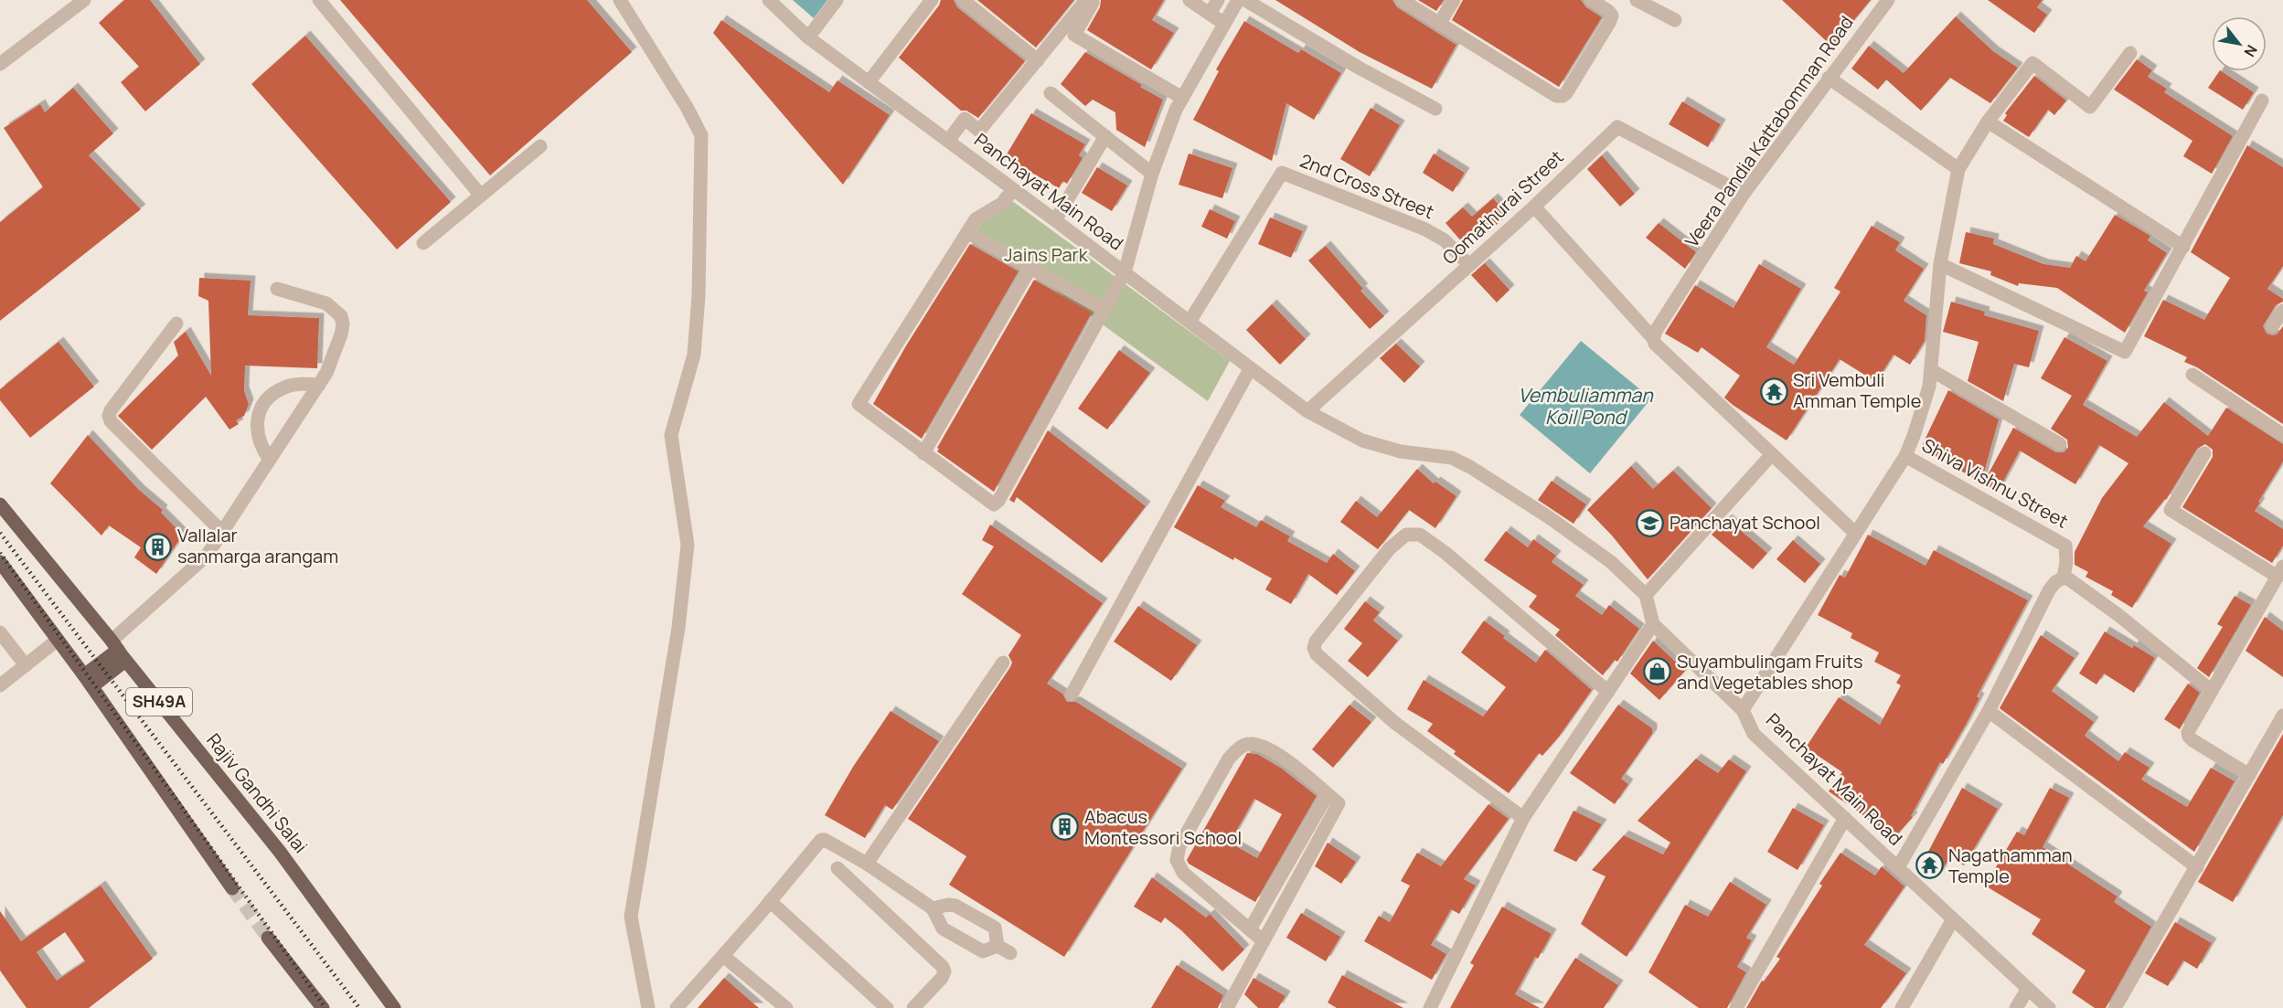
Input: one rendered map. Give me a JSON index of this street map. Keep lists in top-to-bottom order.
{
  "streets": {
    "main road": ["SH49A", "Rajiv Gandhi Salai"],
    "street": [
      "Veera Pandia Kattabomman Road",
      "2nd Cross Street",
      "Panchayat Main Road",
      "Oomathurai Street",
      "Shiva Vishnu Street"
    ]
  },
  "crossings": [
    ["Veera Pandia Kattabomman Road", "Oomathurai Street"],
    ["2nd Cross Street", "Panchayat Main Road"],
    ["2nd Cross Street", "Oomathurai Street"],
    ["Panchayat Main Road", "Oomathurai Street"]
  ],
  "water": ["Vembuliamman Koil Pond"],
  "parks": ["Jains Park"],
  "places": {
    "temple": ["Sri Vembuli Amman Temple", "Nagathamman Temple"],
    "school or university": ["Panchayat School"],
    "building": ["Vallalar sanmarga arangam", "Abacus Montessori School"],
    "shop": ["Suyambulingam Fruits and Vegetables shop"]
  },
  "north": "bottom right"
}
